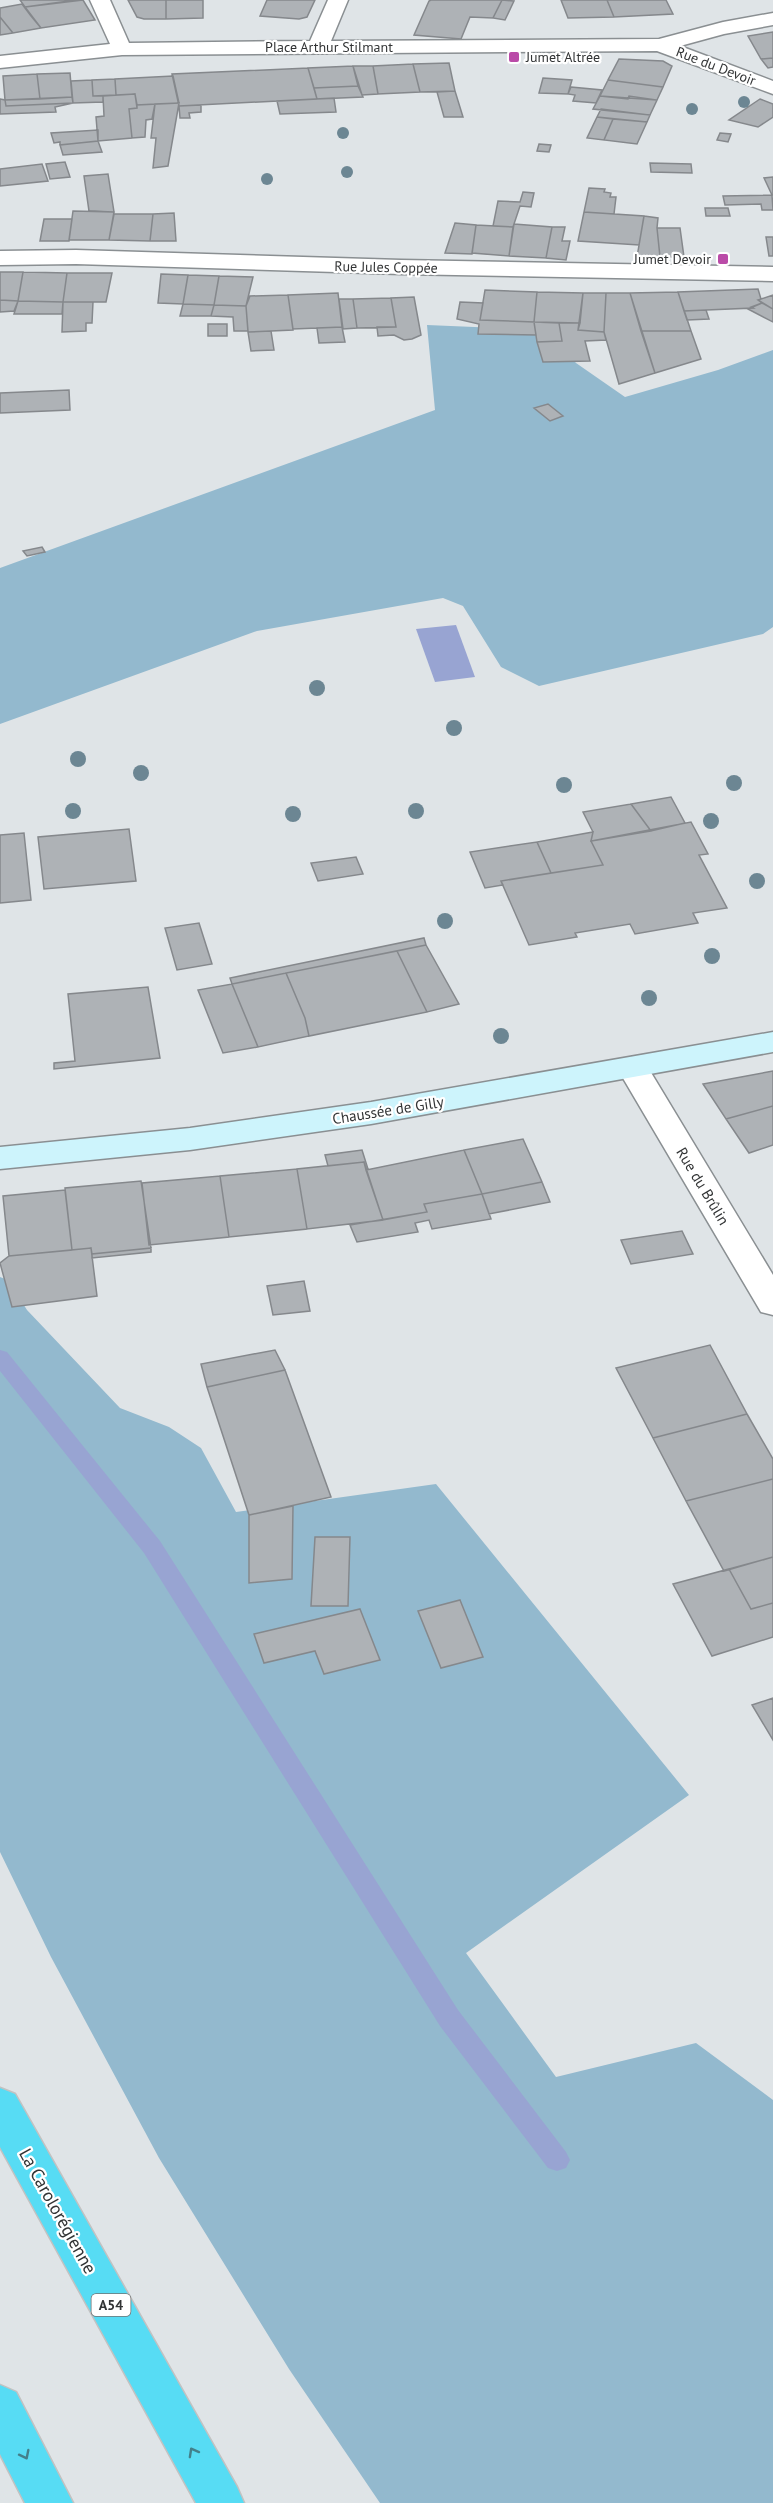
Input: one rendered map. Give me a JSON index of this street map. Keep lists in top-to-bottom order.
{
  "streets": {
    "highway": ["La Carolorégienne", "A54"],
    "street": [
      "Place Arthur Stilmant",
      "Rue du Devoir",
      "Rue Jules Coppée",
      "Chaussée de Gilly",
      "Rue du Brûlin"
    ]
  },
  "crossings": [
    ["Place Arthur Stilmant", "Rue du Devoir"],
    ["Chaussée de Gilly", "Rue du Brûlin"]
  ],
  "one_way": ["La Carolorégienne"],
  "places": {
    "transit": ["Jumet Altrée", "Jumet Devoir"]
  }
}
